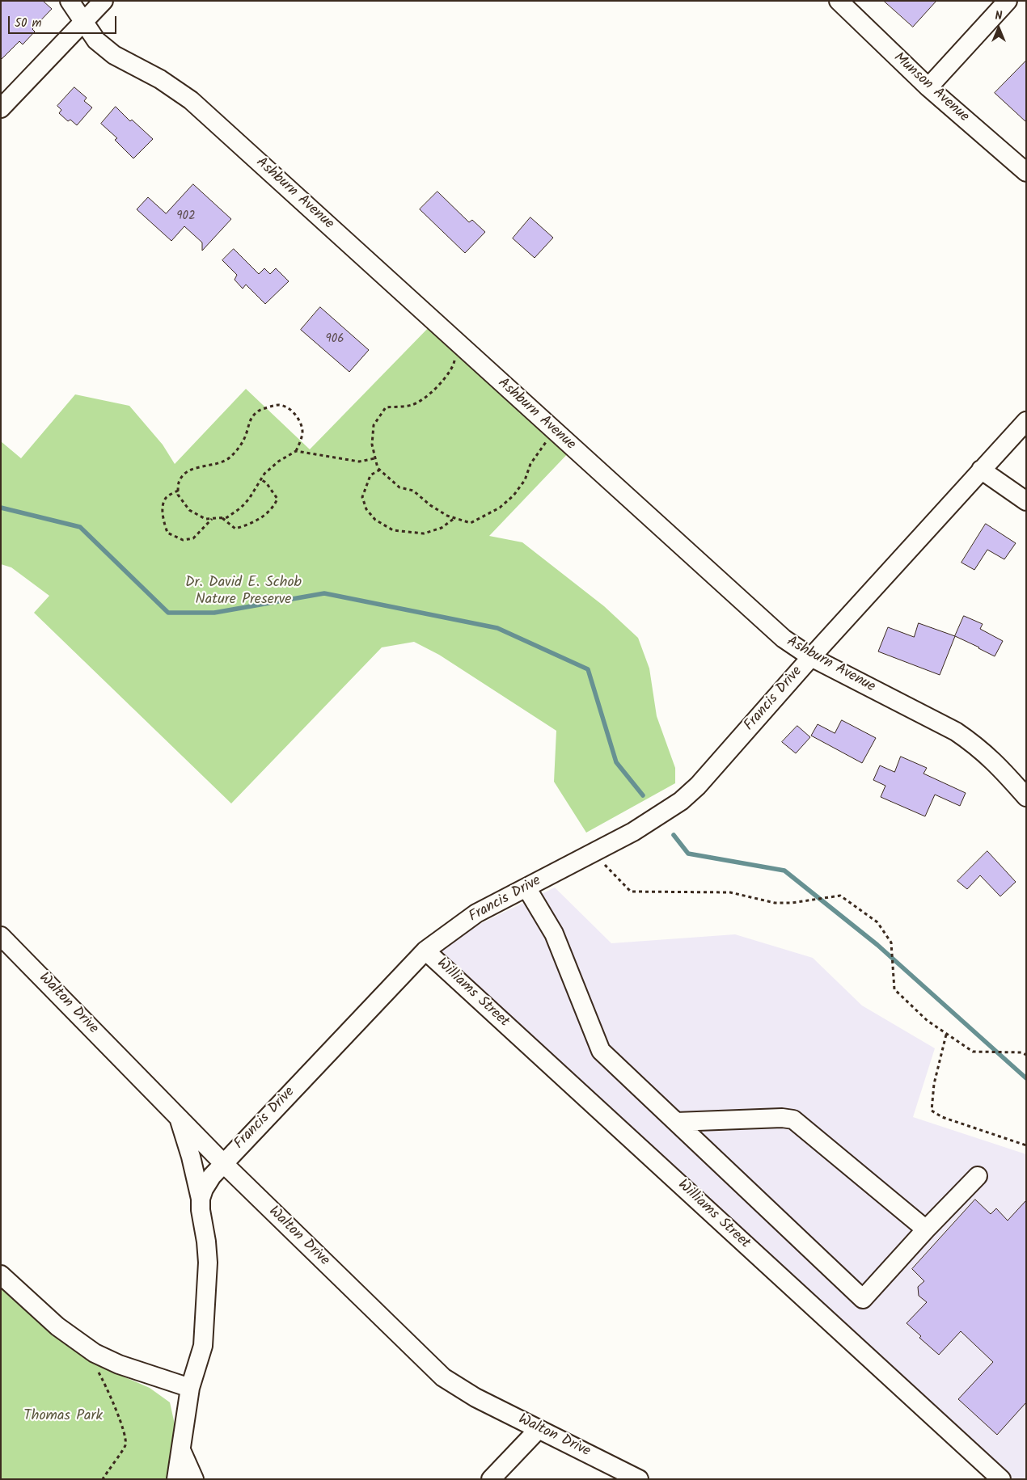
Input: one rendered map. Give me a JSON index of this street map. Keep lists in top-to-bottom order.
{
  "streets": {
    "street": [
      "Munson Avenue",
      "Ashburn Avenue",
      "Francis Drive",
      "Williams Street",
      "Walton Drive"
    ]
  },
  "crossings": [
    ["Ashburn Avenue", "Francis Drive"],
    ["Francis Drive", "Williams Street"],
    ["Francis Drive", "Walton Drive"]
  ],
  "parks": ["Dr. David E. Schob Nature Preserve", "Thomas Park"],
  "house_numbers": ["902", "906"],
  "scale_bar": "50 m",
  "north": "top"
}
